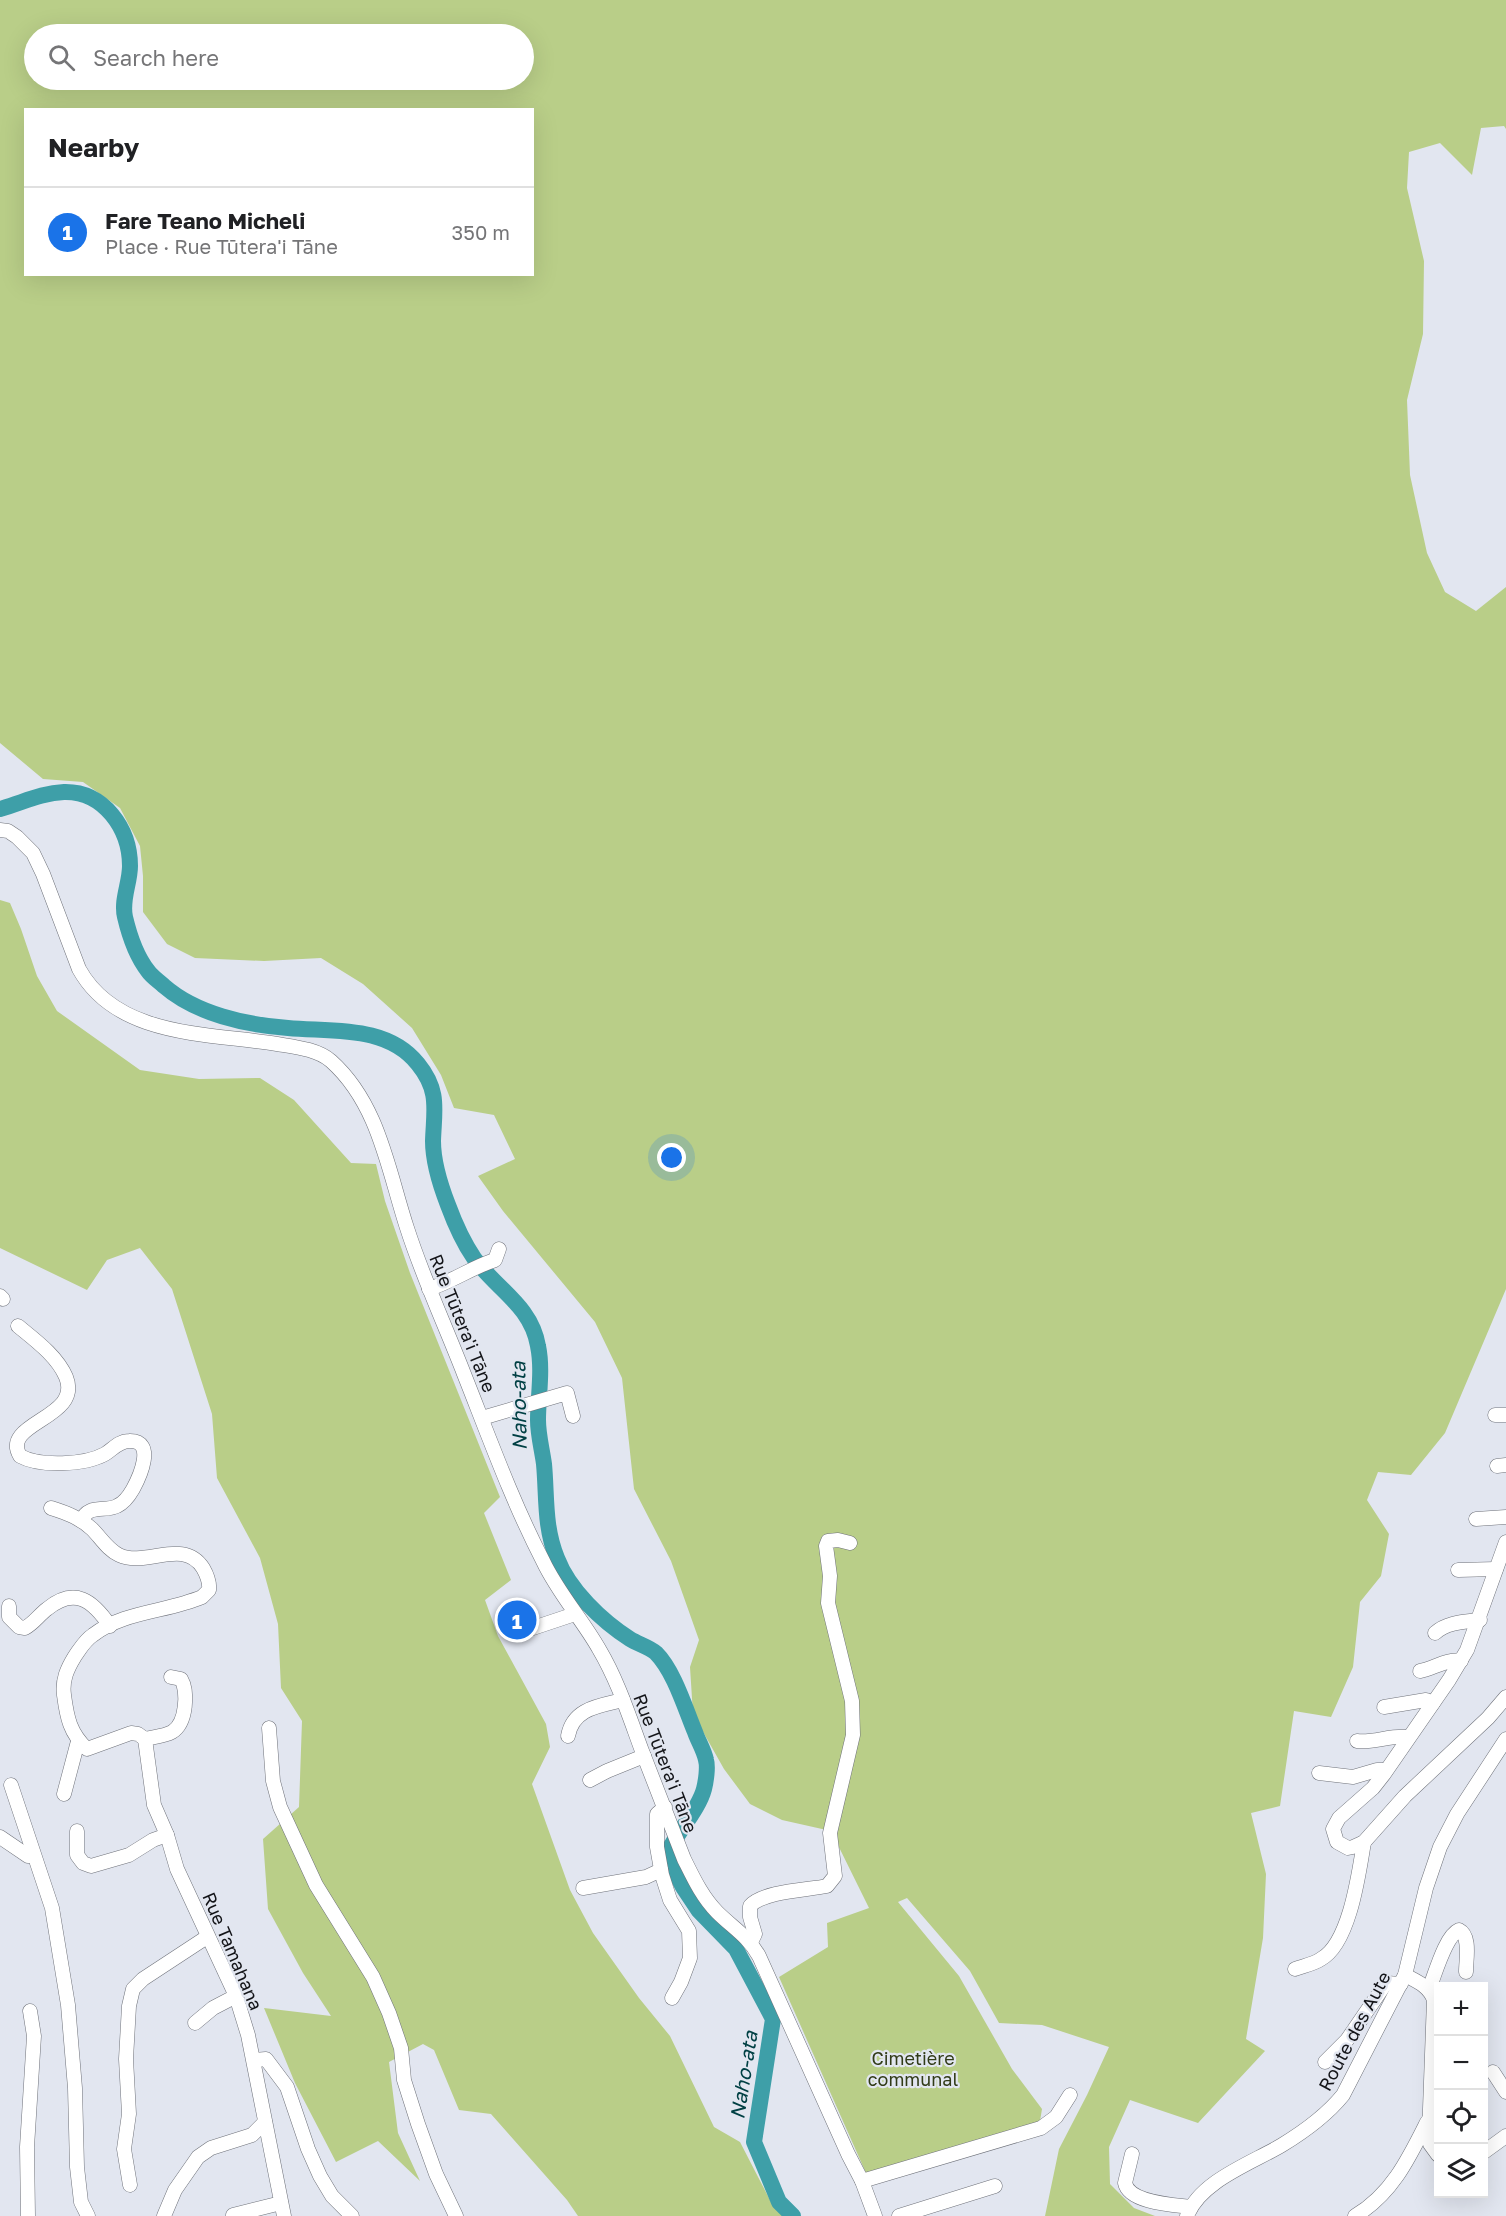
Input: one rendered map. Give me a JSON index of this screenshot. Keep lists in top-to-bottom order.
{
  "streets": {
    "street": ["Rue Tūtera'i Tāne", "Rue Tamahana", "Route des Aute"]
  },
  "water": ["Naho-ata"],
  "parks": ["Cimetière communal"],
  "page": {
    "search": "Search here",
    "heading": "Nearby",
    "list": [
      {
        "mark": "1",
        "name": "Fare Teano Micheli",
        "note": "Place · Rue Tūtera'i Tāne",
        "value": "350 m"
      }
    ],
    "pins": "1",
    "map_buttons": ["+", "−"]
  }
}
